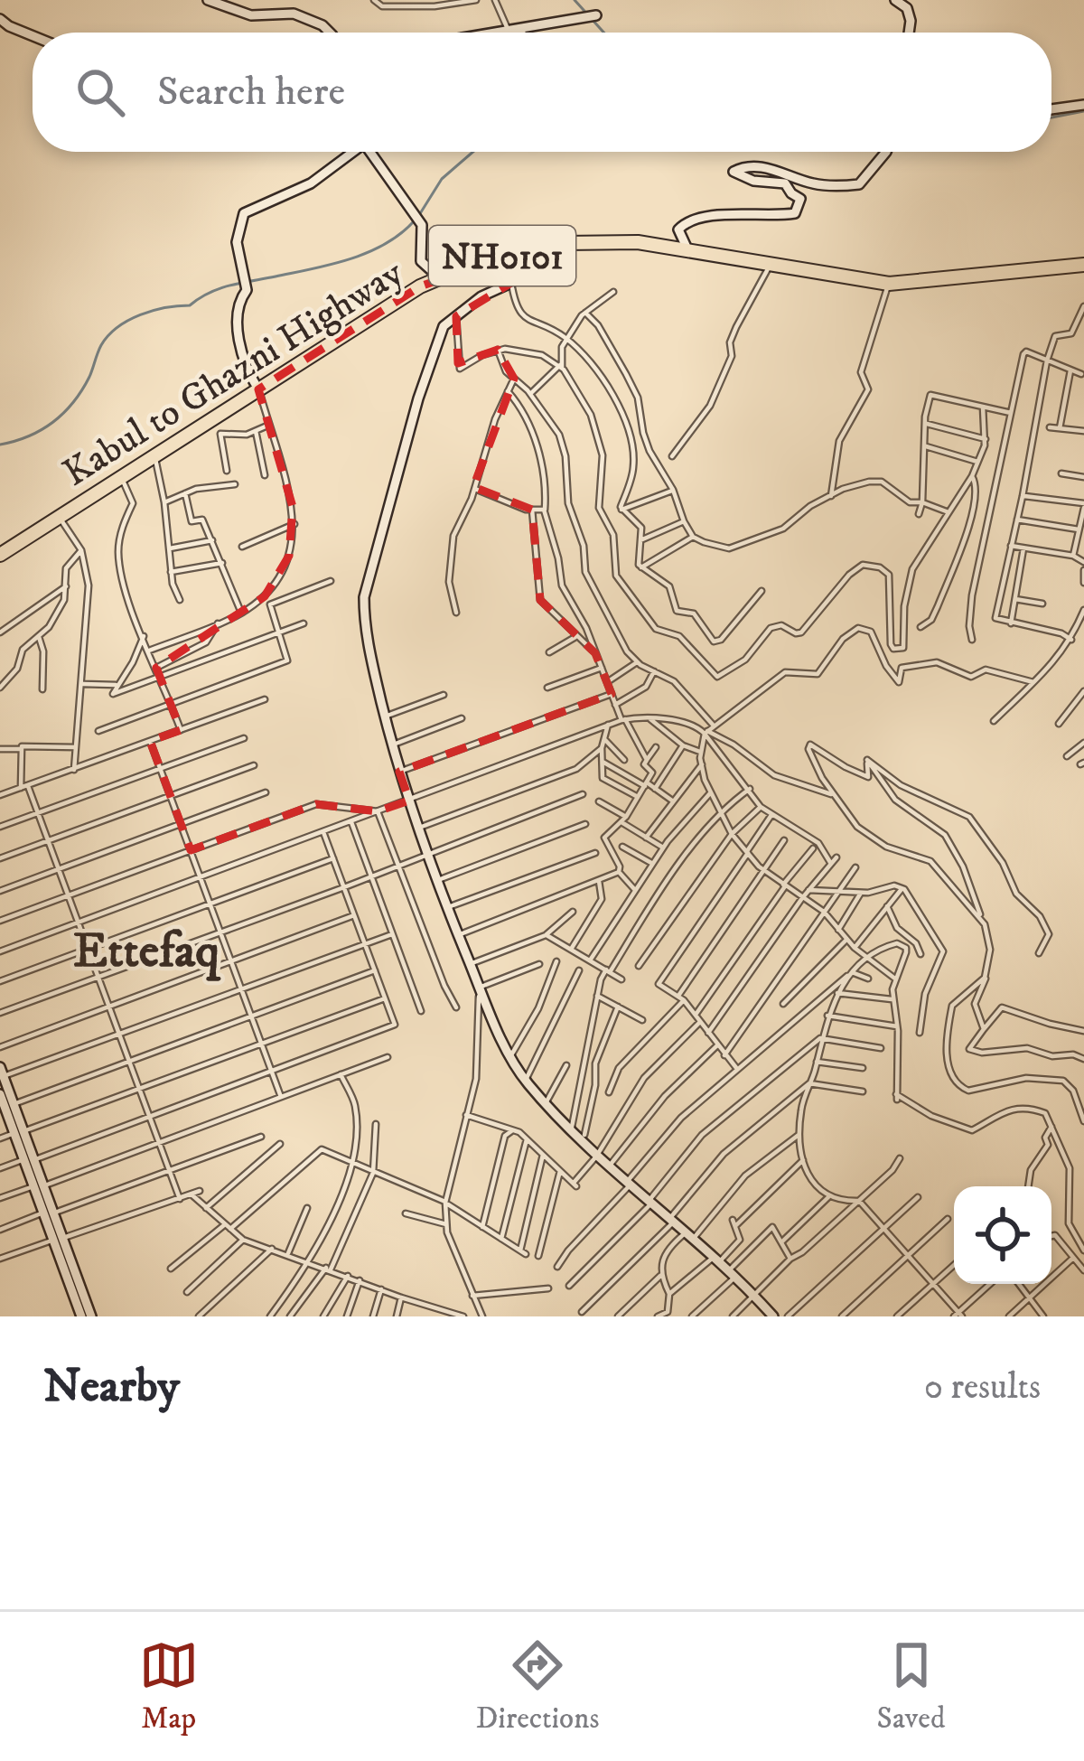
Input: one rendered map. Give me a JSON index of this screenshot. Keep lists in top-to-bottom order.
{
  "streets": {
    "highway": ["NH0101", "Kabul to Ghazni Highway"]
  },
  "districts": ["Ettefaq"],
  "page": {
    "search": "Search here",
    "heading": ["Nearby", "0 results"],
    "nav": ["Map", "Directions", "Saved"]
  }
}
